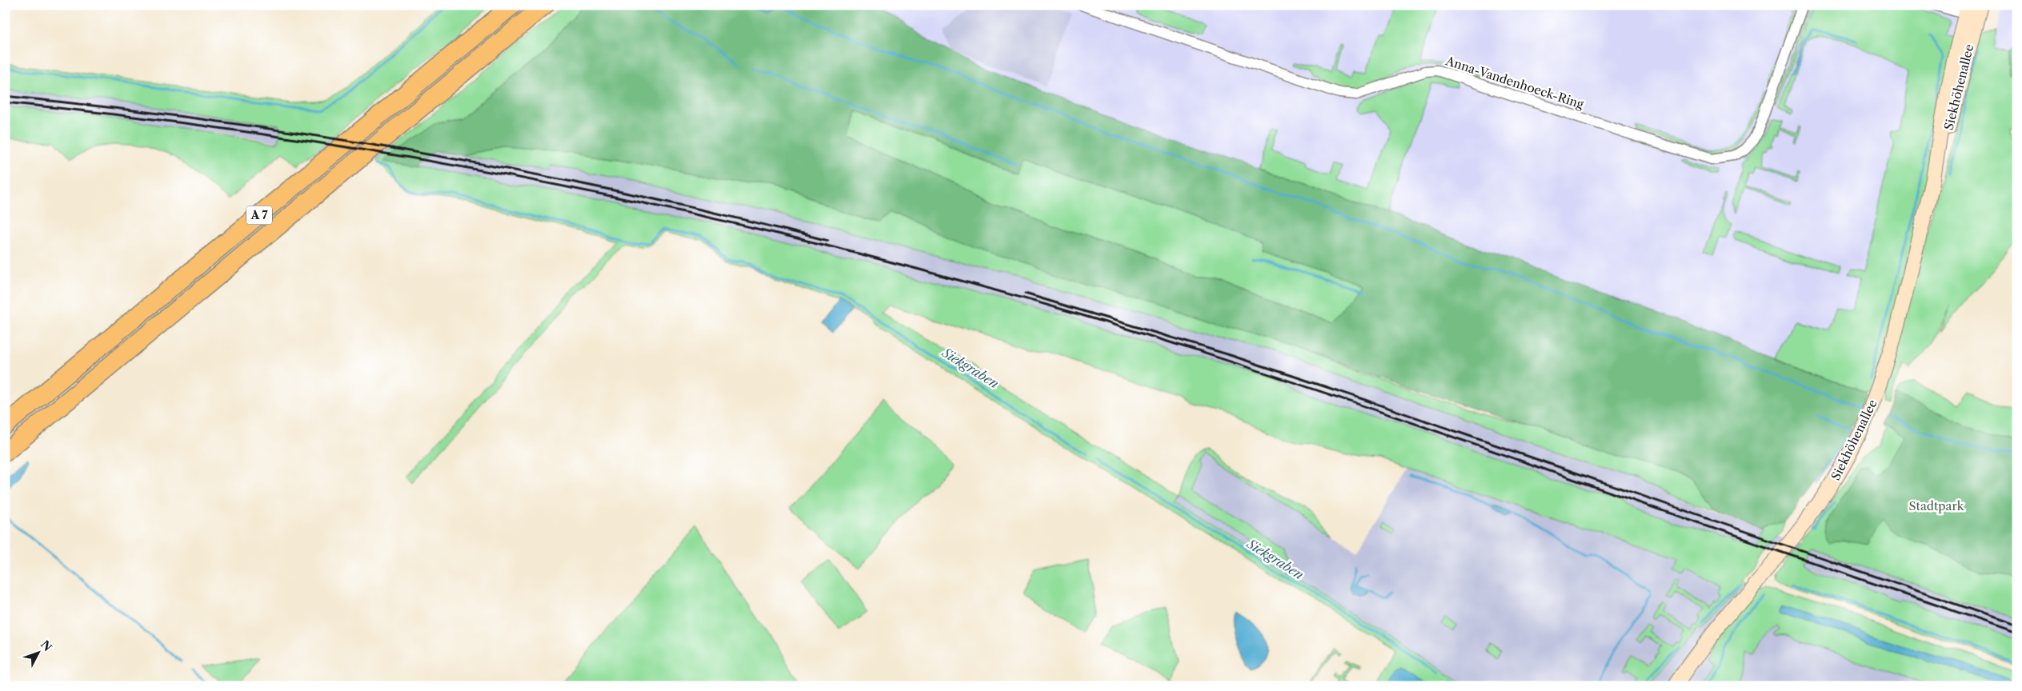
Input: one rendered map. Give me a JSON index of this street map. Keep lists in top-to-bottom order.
{
  "streets": {
    "highway": ["A 7"],
    "main road": ["Siekhöhenallee"],
    "street": ["Anna-Vandenhoeck-Ring"]
  },
  "water": ["Siekgraben"],
  "parks": ["Stadtpark"],
  "north": "top right"
}
